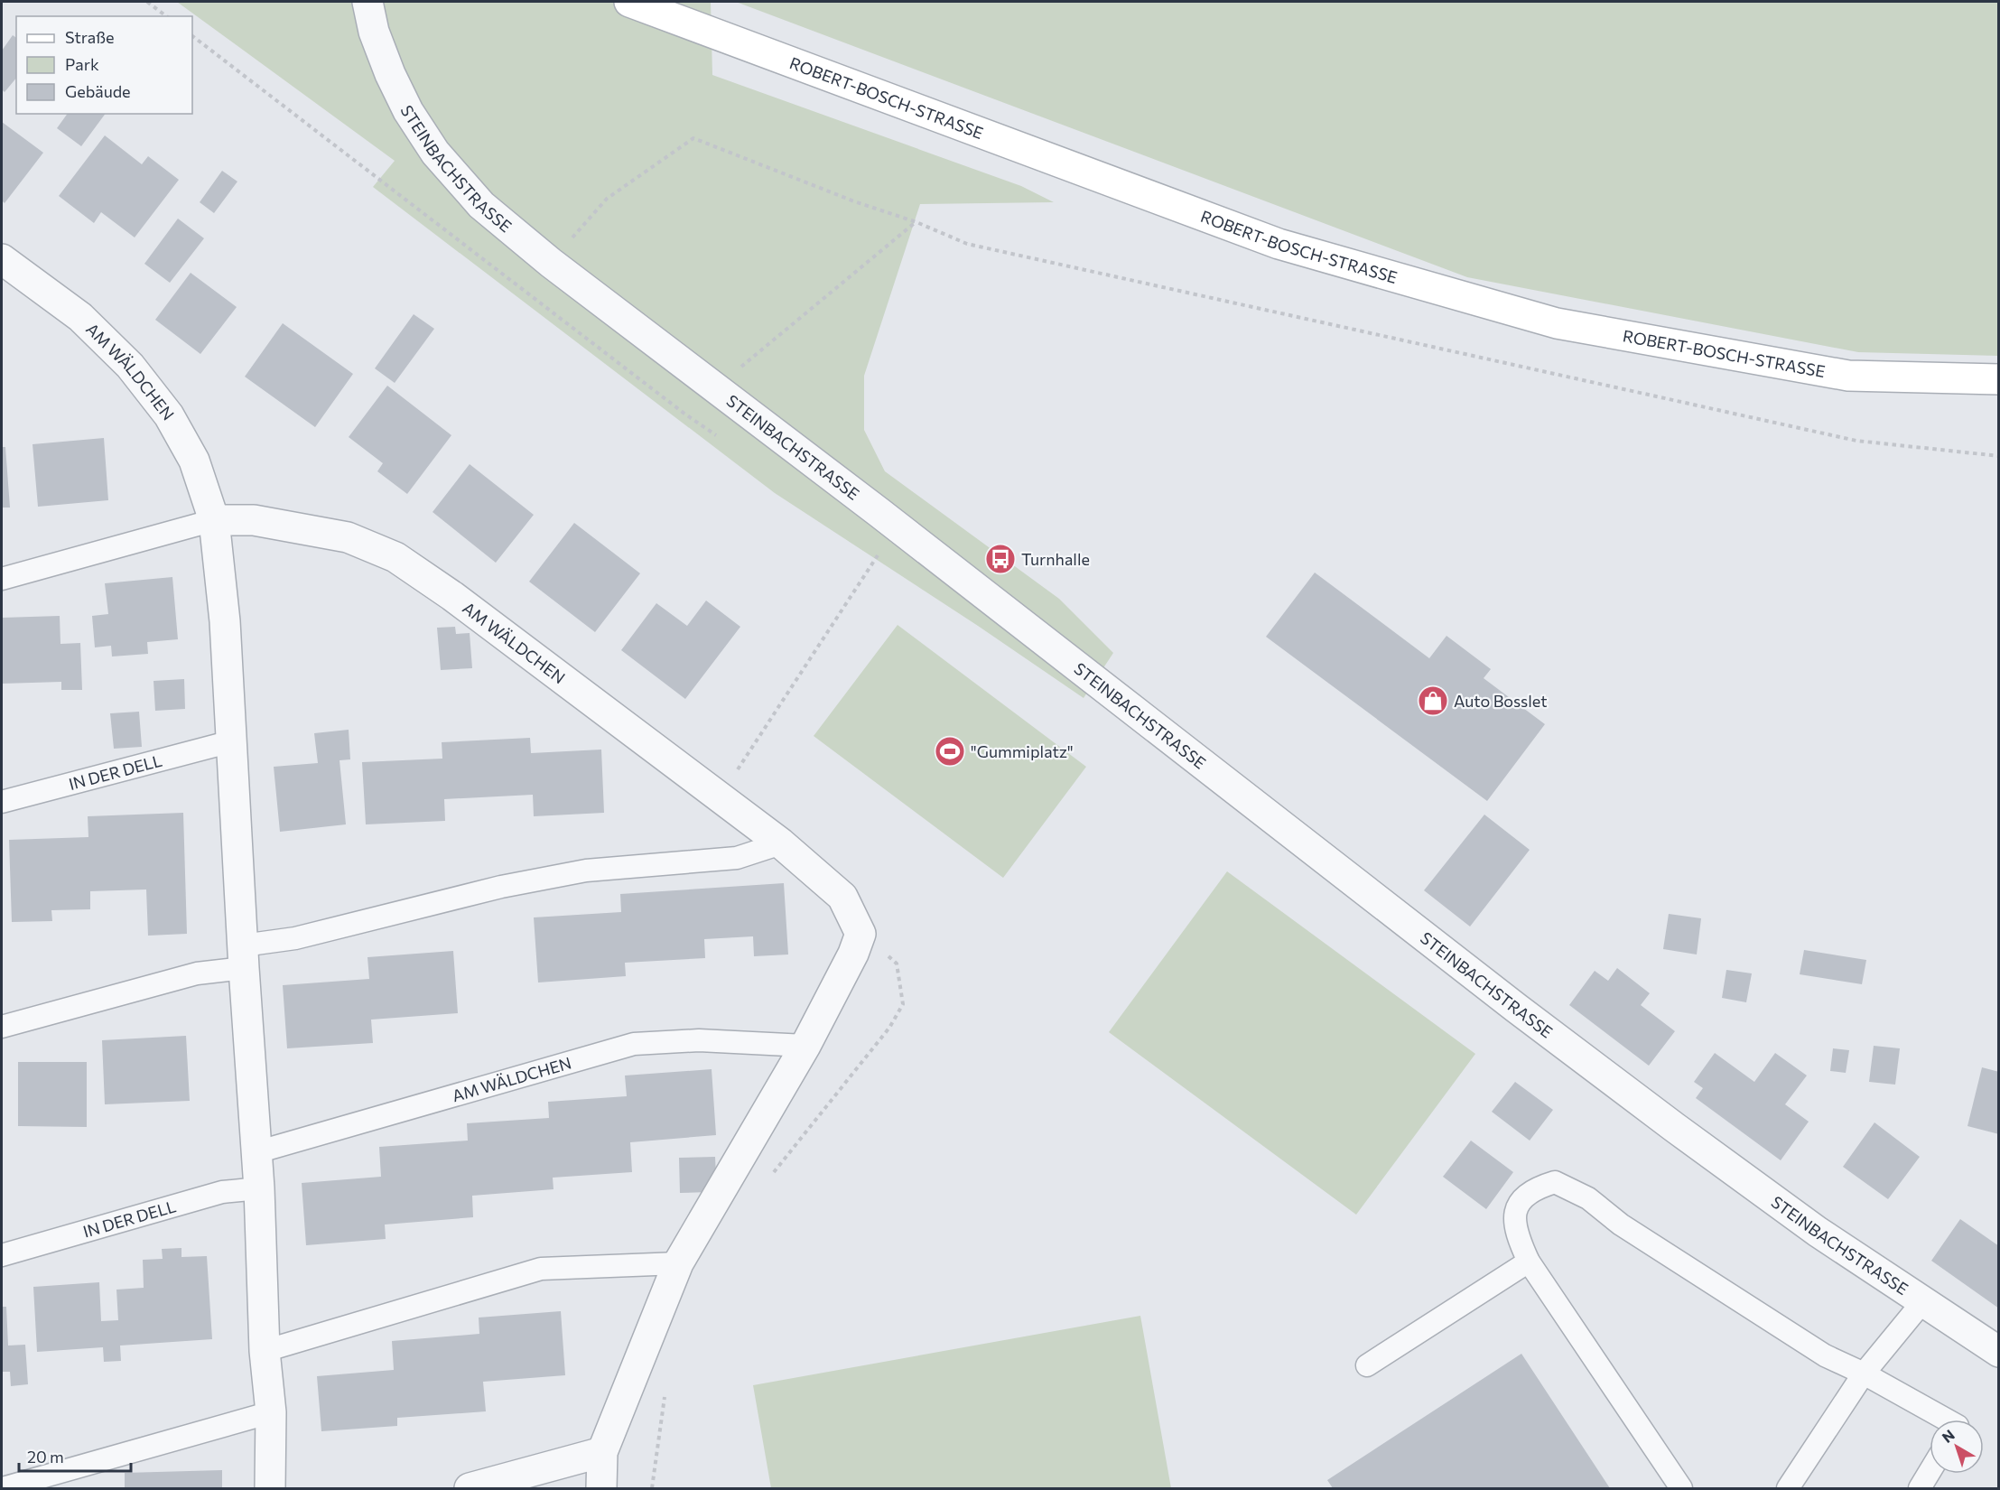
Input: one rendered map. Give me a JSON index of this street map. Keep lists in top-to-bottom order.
{
  "streets": {
    "main road": ["ROBERT-BOSCH-STRASSE"],
    "street": ["STEINBACHSTRASSE", "AM WÄLDCHEN"],
    "lane": ["IN DER DELL"]
  },
  "crossings": [
    ["AM WÄLDCHEN", "IN DER DELL"]
  ],
  "places": {
    "bus stop": ["Turnhalle"],
    "shop": ["Auto Bosslet"],
    "sports": ["\"Gummiplatz\""]
  },
  "legend": ["Straße", "Park", "Gebäude"],
  "scale_bar": "20 m",
  "north": "top left"
}
